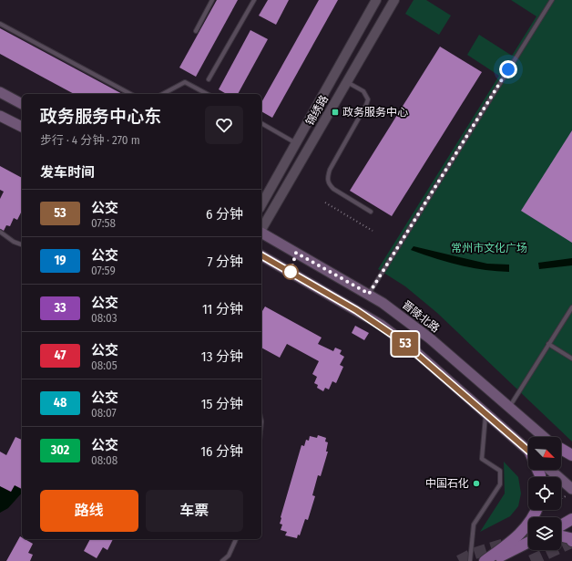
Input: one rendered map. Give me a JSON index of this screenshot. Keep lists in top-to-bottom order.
{
  "streets": {
    "main road": ["晋陵北路"],
    "street": ["锦绣路"]
  },
  "parks": ["常州市文化广场"],
  "places": {
    "transit": ["政务服务中心"],
    "other": ["中国石化"]
  },
  "lines": ["bus line 53"],
  "north": "bottom right",
  "page": {
    "on_map": "53",
    "heading": [
      ["政务服务中心东", "步行 · 4 分钟 · 270 m"],
      "发车时间"
    ],
    "list": [
      {
        "mark": "53",
        "name": "公交",
        "note": "07:58",
        "value": "6 分钟"
      },
      {
        "mark": "19",
        "name": "公交",
        "note": "07:59",
        "value": "7 分钟"
      },
      {
        "mark": "33",
        "name": "公交",
        "note": "08:03",
        "value": "11 分钟"
      },
      {
        "mark": "47",
        "name": "公交",
        "note": "08:05",
        "value": "13 分钟"
      },
      {
        "mark": "48",
        "name": "公交",
        "note": "08:07",
        "value": "15 分钟"
      },
      {
        "mark": "302",
        "name": "公交",
        "note": "08:08",
        "value": "16 分钟"
      }
    ],
    "buttons": ["路线", "车票"]
  }
}
